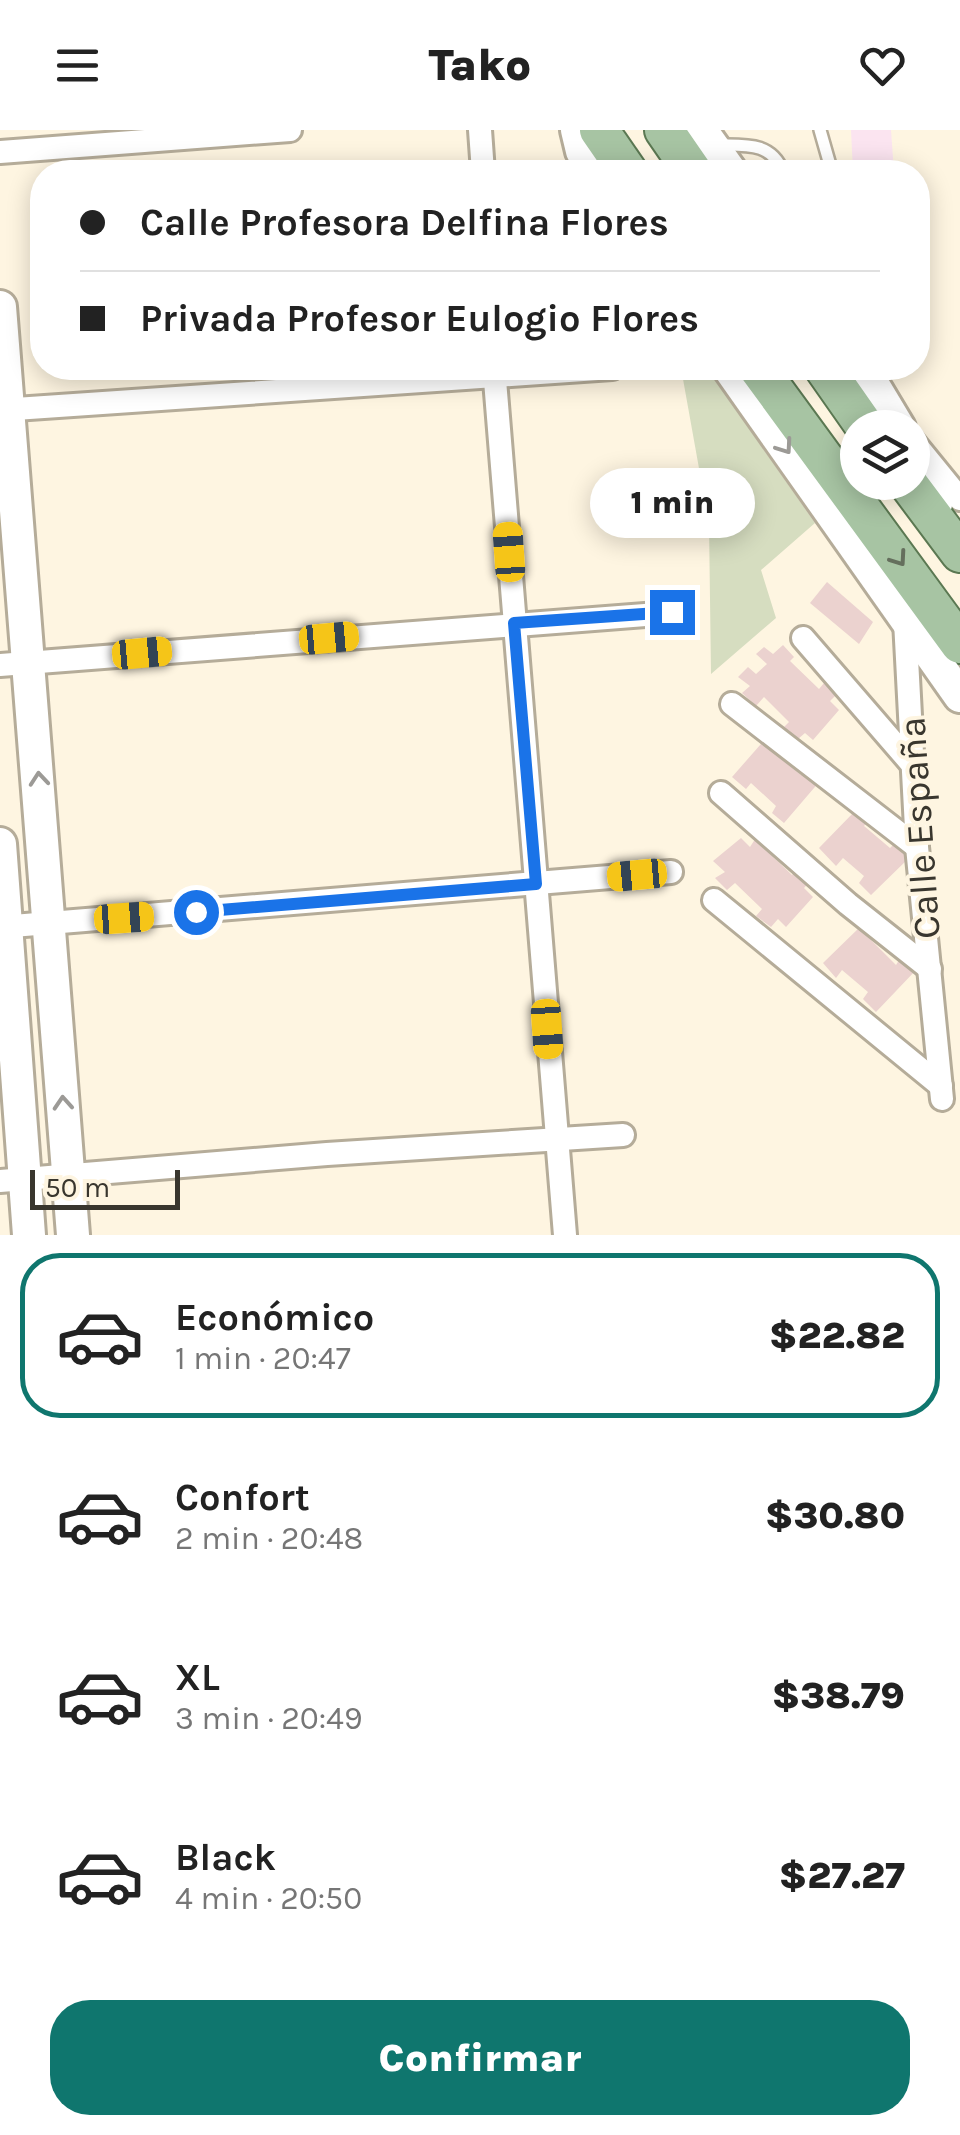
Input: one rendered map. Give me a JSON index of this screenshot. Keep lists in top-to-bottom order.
{
  "streets": {
    "street": ["Calle España"]
  },
  "scale_bar": "50 m",
  "page": {
    "header": "Tako",
    "banner": ["Calle Profesora Delfina Flores", "Privada Profesor Eulogio Flores"],
    "bubble": "1 min",
    "scale": "50 m",
    "list": [
      {
        "name": "Económico",
        "note": "1 min · 20:47",
        "value": "$22.82"
      },
      {
        "name": "Confort",
        "note": "2 min · 20:48",
        "value": "$30.80"
      },
      {
        "name": "XL",
        "note": "3 min · 20:49",
        "value": "$38.79"
      },
      {
        "name": "Black",
        "note": "4 min · 20:50",
        "value": "$27.27"
      }
    ],
    "buttons": "Confirmar"
  }
}
